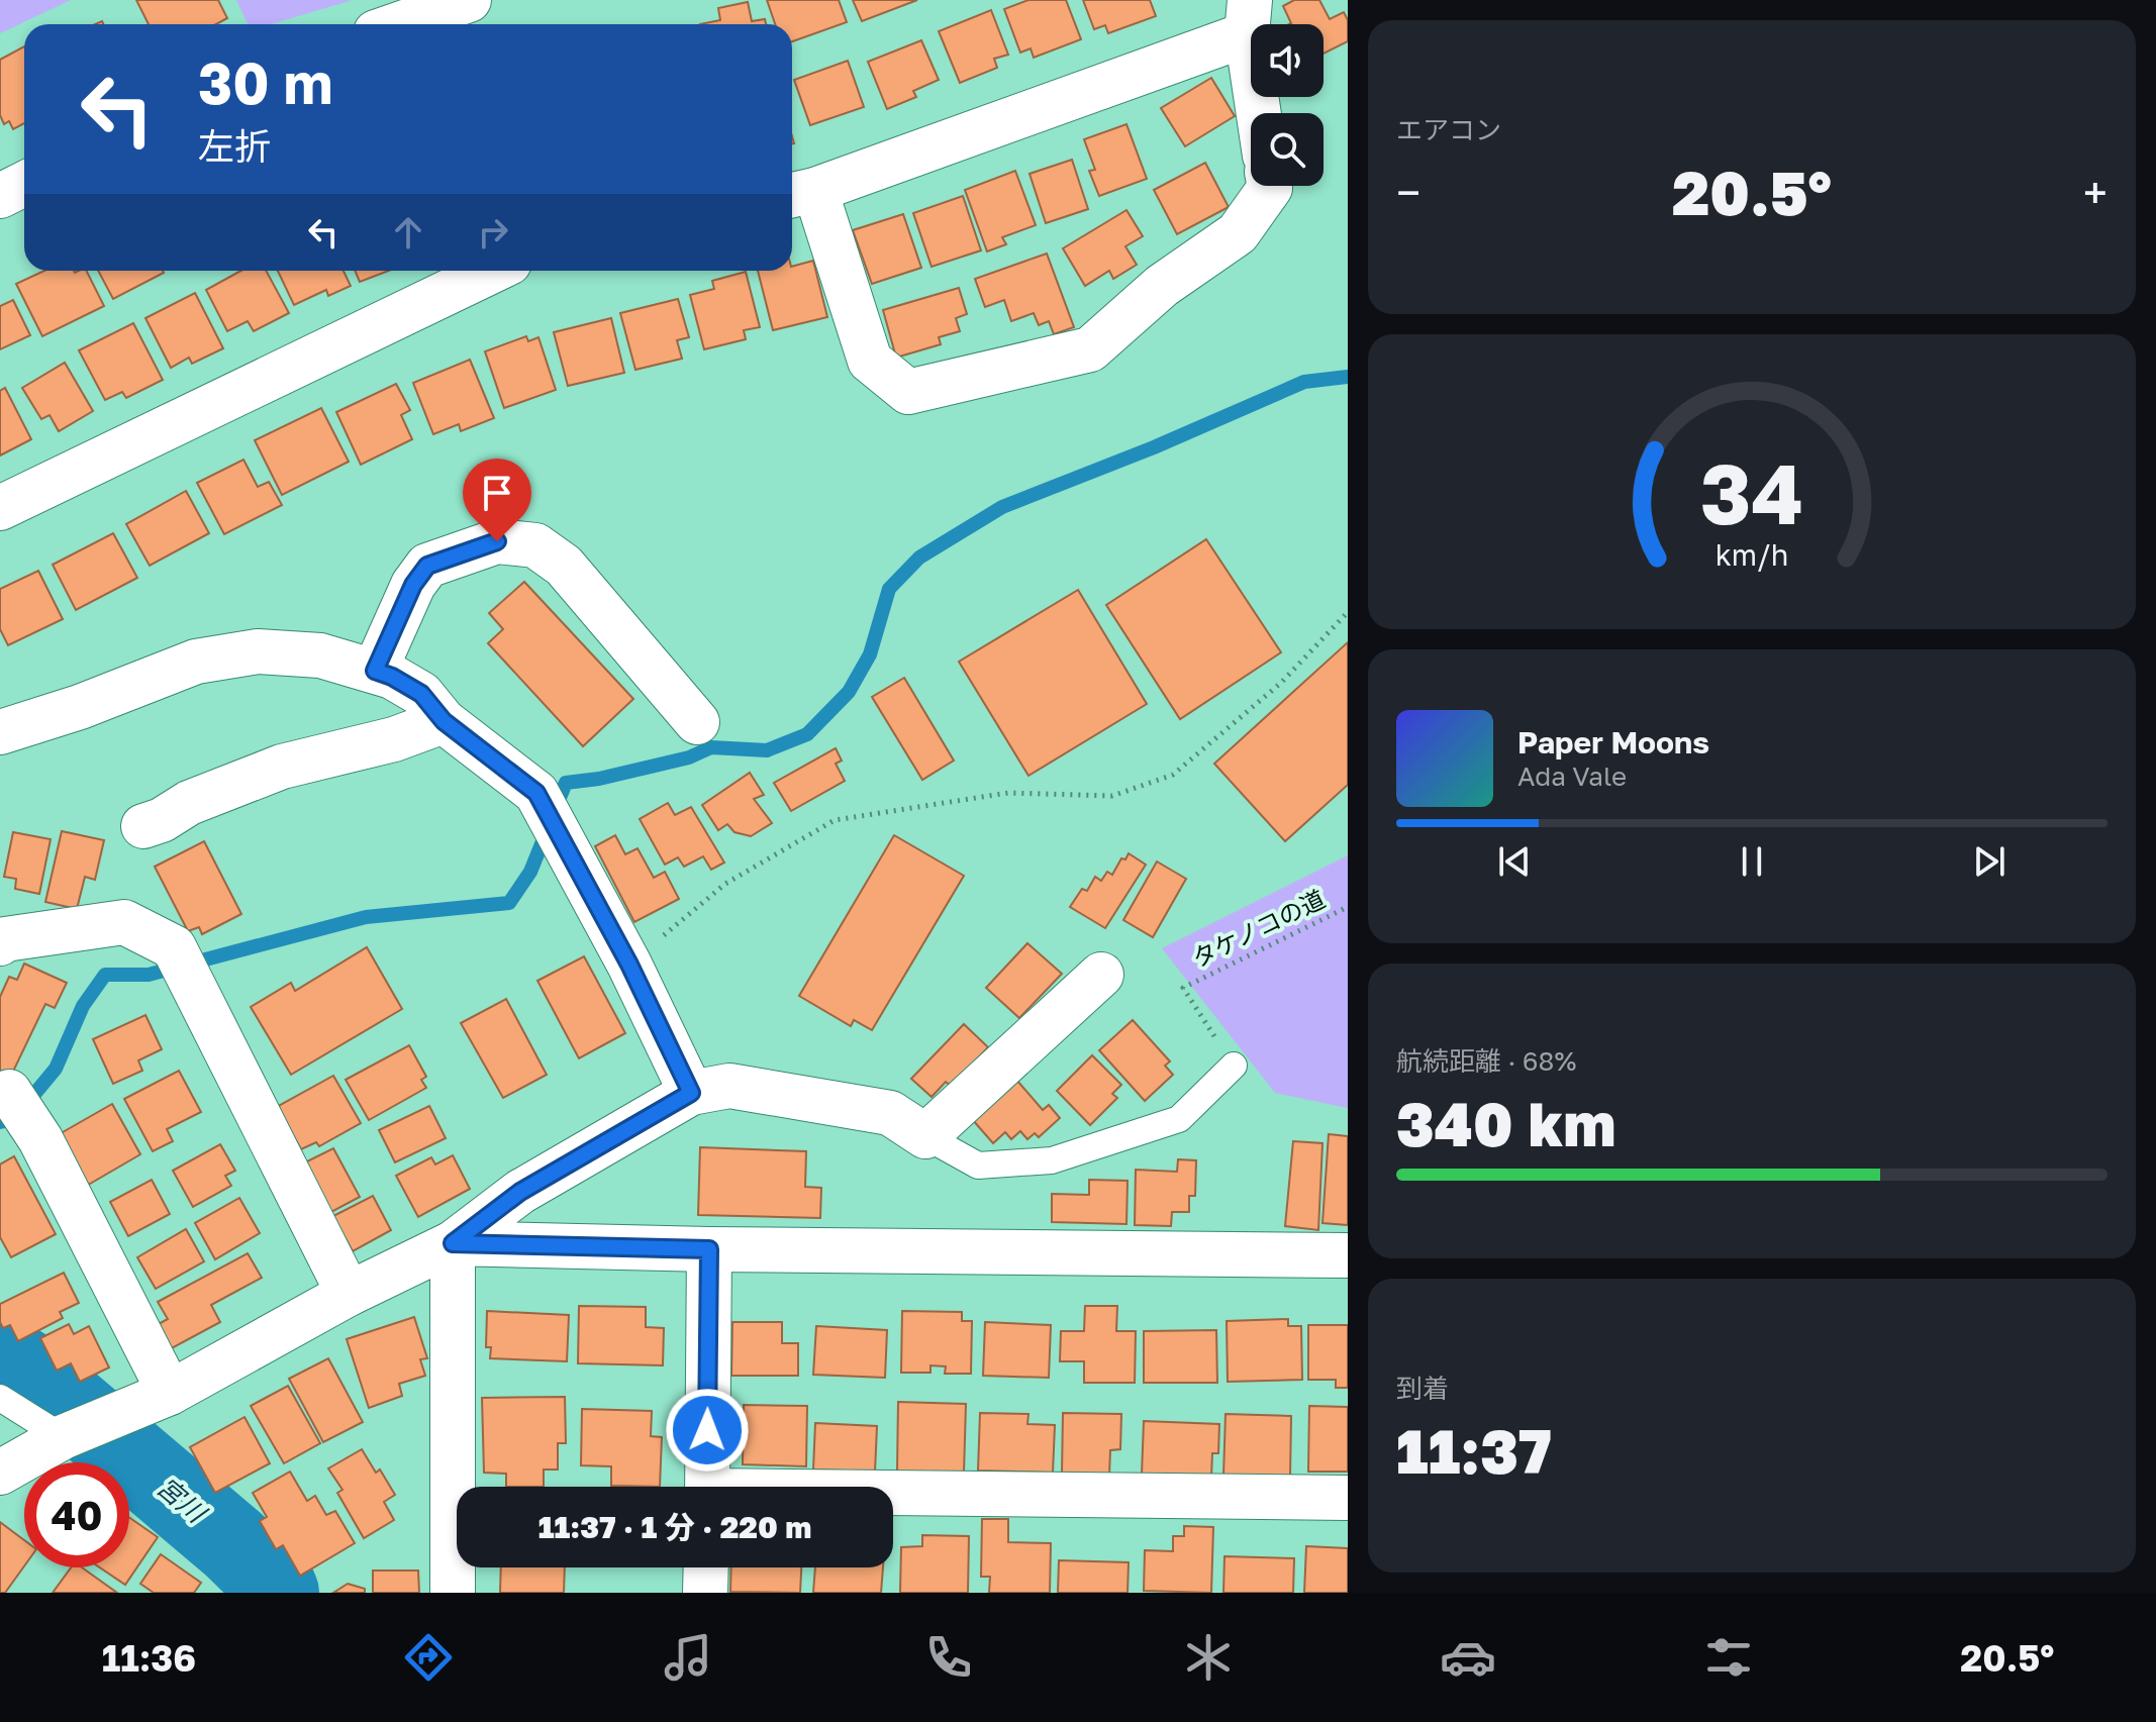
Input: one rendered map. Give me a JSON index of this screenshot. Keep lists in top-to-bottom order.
{
  "streets": {
    "path": ["タケノコの道"]
  },
  "water": ["宮川"],
  "page": {
    "tile": [
      "エアコン",
      ["航続距離 · 68%", "340 km"],
      ["到着", "11:37"]
    ],
    "turn": ["30 m", "左折"],
    "heat": ["−", "20.5°", "+"],
    "song": ["Paper Moons", "Ada Vale"],
    "limit": "40",
    "trip": "11:37 · 1 分 · 220 m",
    "tabs": ["11:36", "20.5°"],
    "gauge": ["34", "km/h"]
  }
}
